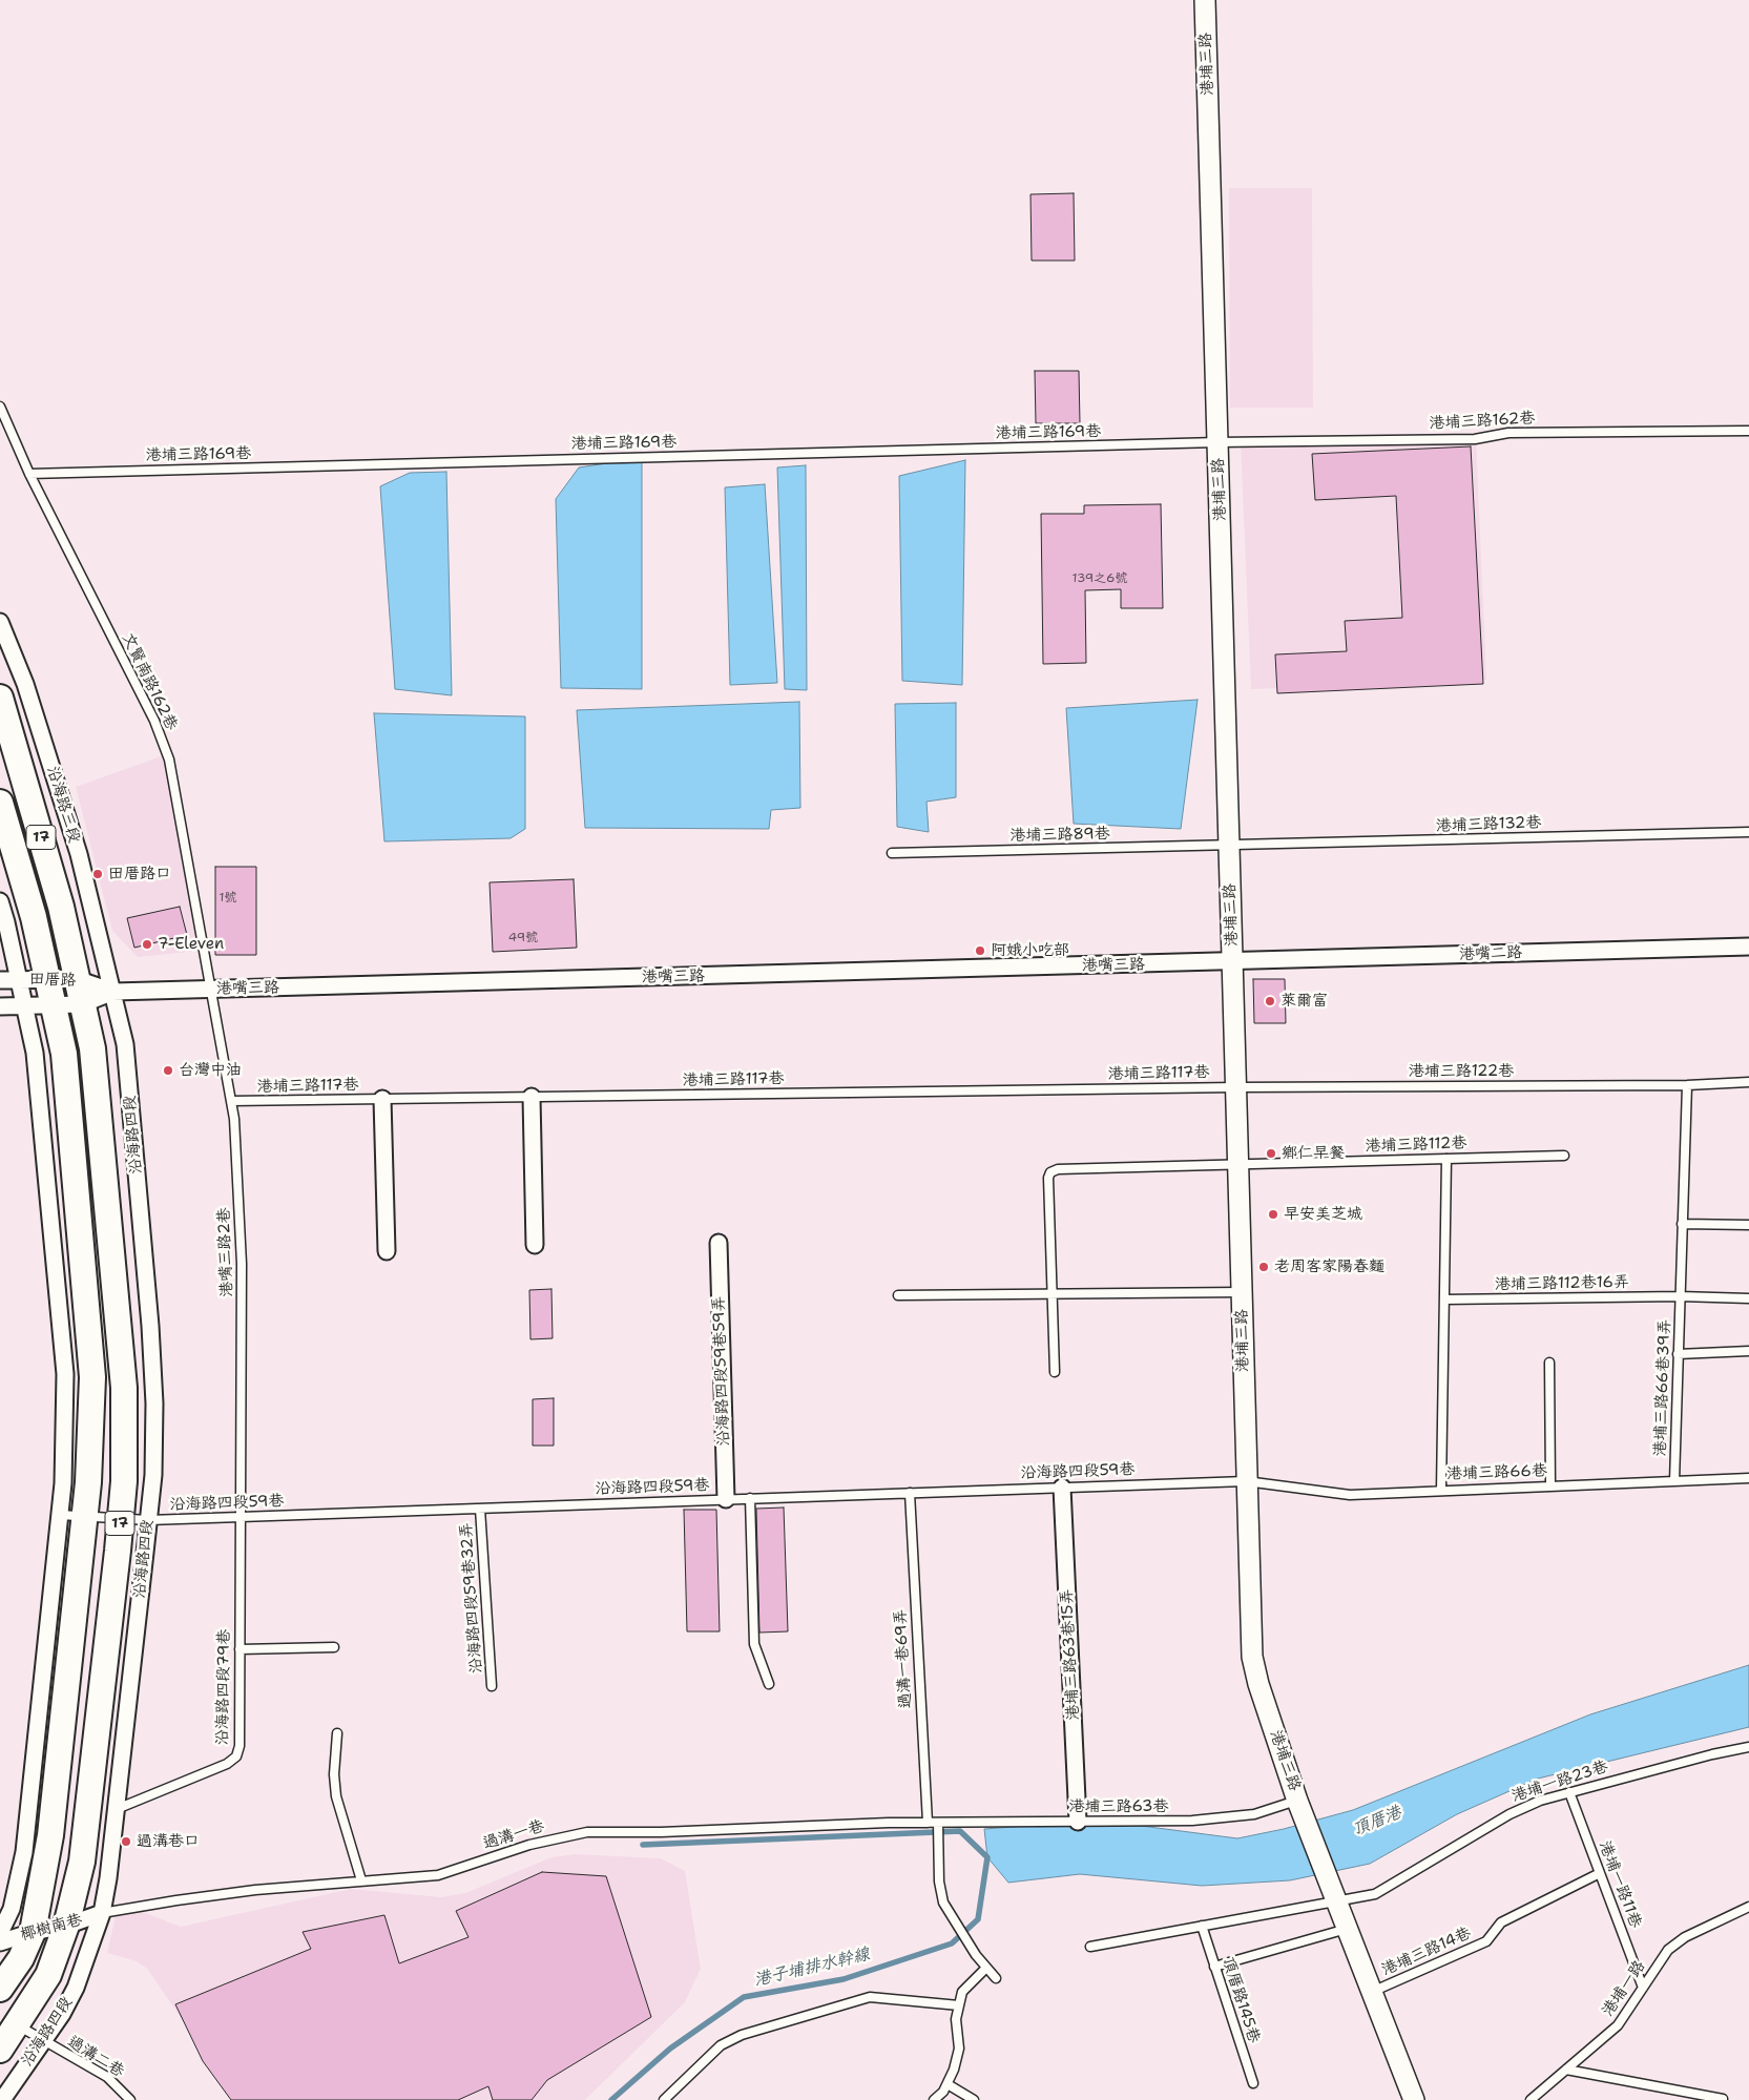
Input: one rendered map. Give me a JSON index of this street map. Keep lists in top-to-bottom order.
{
  "streets": {
    "main road": ["沿海路三段", "17", "沿海路四段"],
    "street": [
      "港埔三路",
      "港嘴二路",
      "港嘴三路",
      "田厝路",
      "沿海路四段59巷59弄",
      "港埔三路63巷15弄",
      "椰樹南巷"
    ],
    "lane": [
      "港埔三路162巷",
      "港埔三路169巷",
      "文賢南路162巷",
      "港埔三路132巷",
      "港埔三路89巷",
      "港埔三路122巷",
      "港埔三路117巷",
      "港埔三路112巷",
      "港嘴三路2巷",
      "港埔三路112巷16弄",
      "港埔三路66巷39弄",
      "沿海路四段59巷",
      "港埔三路66巷",
      "沿海路四段59巷32弄",
      "過溝一巷69弄",
      "沿海路四段79巷",
      "港埔一路23巷",
      "港埔三路63巷",
      "過溝一巷",
      "港埔一路11巷",
      "港埔三路14巷",
      "港埔一路",
      "頂厝路145巷",
      "過溝二巷"
    ]
  },
  "crossings": [
    ["港埔三路", "港埔三路162巷"],
    ["港埔三路", "港埔三路169巷"],
    ["港埔三路", "港埔三路132巷"],
    ["港埔三路", "港埔三路89巷"],
    ["港埔三路", "港嘴二路"],
    ["港埔三路", "港嘴三路"],
    ["港埔三路", "港埔三路122巷"],
    ["港埔三路", "港埔三路117巷"],
    ["港埔三路", "港埔三路112巷"],
    ["港埔三路", "沿海路四段59巷"],
    ["港埔三路", "港埔三路66巷"],
    ["港埔三路", "港埔一路23巷"],
    ["港埔三路", "港埔三路63巷"],
    ["港埔三路162巷", "港埔三路169巷"],
    ["港埔三路169巷", "文賢南路162巷"],
    ["文賢南路162巷", "港嘴三路"],
    ["文賢南路162巷", "港嘴三路2巷"],
    ["沿海路三段", "港嘴三路"],
    ["沿海路三段", "田厝路"],
    ["沿海路三段", "沿海路四段"],
    ["港埔三路132巷", "港埔三路89巷"],
    ["17", "田厝路"],
    ["17", "沿海路四段59巷"],
    ["17", "椰樹南巷"],
    ["港嘴二路", "港嘴三路"],
    ["港嘴三路", "田厝路"],
    ["港嘴三路", "沿海路四段"],
    ["港嘴三路", "港嘴三路2巷"],
    ["田厝路", "沿海路四段"],
    ["港埔三路122巷", "港埔三路117巷"],
    ["港埔三路122巷", "港埔三路66巷39弄"],
    ["港埔三路117巷", "港嘴三路2巷"],
    ["沿海路四段", "沿海路四段59巷"],
    ["沿海路四段", "沿海路四段79巷"],
    ["沿海路四段", "過溝一巷"],
    ["沿海路四段", "椰樹南巷"],
    ["沿海路四段", "過溝二巷"],
    ["港嘴三路2巷", "沿海路四段59巷"],
    ["港嘴三路2巷", "沿海路四段79巷"],
    ["港埔三路112巷16弄", "港埔三路66巷39弄"],
    ["沿海路四段59巷59弄", "沿海路四段59巷"],
    ["港埔三路66巷39弄", "港埔三路66巷"],
    ["沿海路四段59巷", "港埔三路66巷"],
    ["沿海路四段59巷", "沿海路四段59巷32弄"],
    ["沿海路四段59巷", "港埔三路63巷15弄"],
    ["沿海路四段59巷", "過溝一巷69弄"],
    ["沿海路四段59巷", "沿海路四段79巷"],
    ["港埔三路63巷15弄", "港埔三路63巷"],
    ["過溝一巷69弄", "過溝一巷"],
    ["港埔一路23巷", "港埔一路11巷"],
    ["港埔一路23巷", "頂厝路145巷"],
    ["港埔三路63巷", "過溝一巷"],
    ["過溝一巷", "椰樹南巷"],
    ["港埔一路11巷", "港埔三路14巷"],
    ["港埔一路11巷", "港埔一路"]
  ],
  "water": ["頂厝港", "港子埔排水幹線"],
  "places": [
    "田厝路口",
    "7-Eleven",
    "阿娥小吃部",
    "萊爾富",
    "台灣中油",
    "鄉仁早餐",
    "早安美芝城",
    "老周客家陽春麵",
    "過溝巷口"
  ],
  "house_numbers": ["139之6號", "1號", "49號"]
}
